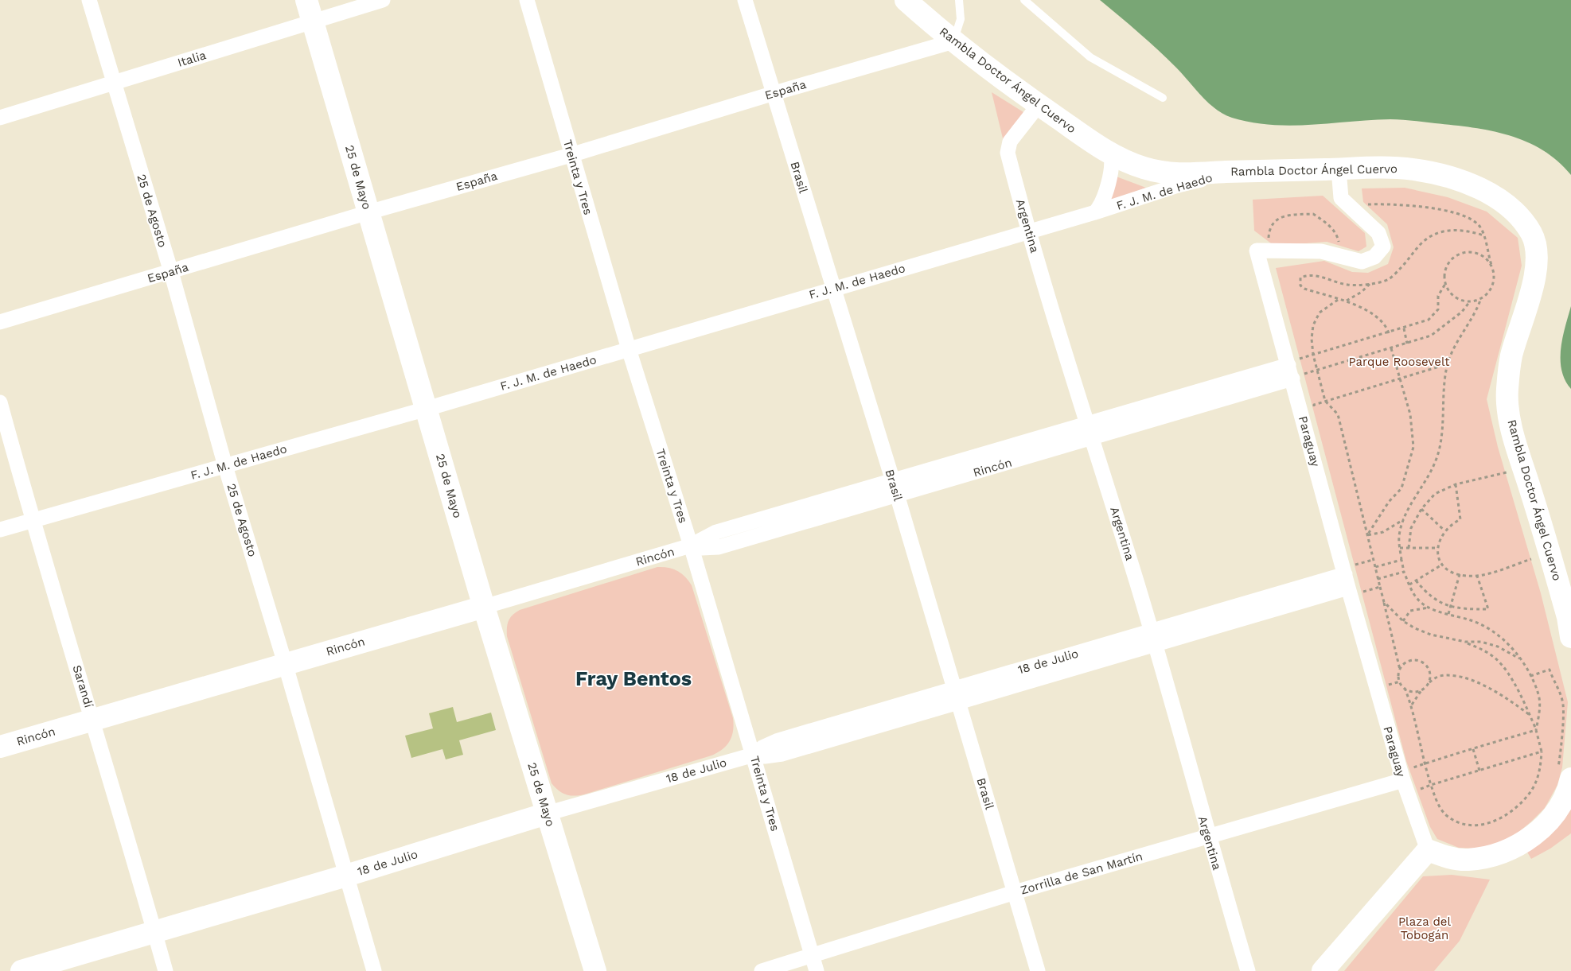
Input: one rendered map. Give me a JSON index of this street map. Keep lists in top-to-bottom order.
{
  "streets": {
    "street": [
      "Italia",
      "Rambla Doctor Ángel Cuervo",
      "España",
      "25 de Mayo",
      "Treinta y Tres",
      "Brasil",
      "F. J. M. de Haedo",
      "25 de Agosto",
      "Argentina",
      "Paraguay",
      "Rincón",
      "18 de Julio",
      "Sarandí",
      "Zorrilla de San Martín"
    ]
  },
  "crossings": [
    ["Italia", "25 de Mayo"],
    ["Italia", "25 de Agosto"],
    ["Rambla Doctor Ángel Cuervo", "España"],
    ["Rambla Doctor Ángel Cuervo", "F. J. M. de Haedo"],
    ["Rambla Doctor Ángel Cuervo", "Argentina"],
    ["Rambla Doctor Ángel Cuervo", "Paraguay"],
    ["España", "25 de Mayo"],
    ["España", "Treinta y Tres"],
    ["España", "Brasil"],
    ["España", "25 de Agosto"],
    ["25 de Mayo", "F. J. M. de Haedo"],
    ["25 de Mayo", "Rincón"],
    ["25 de Mayo", "18 de Julio"],
    ["Treinta y Tres", "F. J. M. de Haedo"],
    ["Treinta y Tres", "Rincón"],
    ["Treinta y Tres", "18 de Julio"],
    ["Treinta y Tres", "Zorrilla de San Martín"],
    ["Brasil", "F. J. M. de Haedo"],
    ["Brasil", "Rincón"],
    ["Brasil", "18 de Julio"],
    ["Brasil", "Zorrilla de San Martín"],
    ["F. J. M. de Haedo", "25 de Agosto"],
    ["F. J. M. de Haedo", "Argentina"],
    ["F. J. M. de Haedo", "Sarandí"],
    ["25 de Agosto", "Rincón"],
    ["25 de Agosto", "18 de Julio"],
    ["Argentina", "Rincón"],
    ["Argentina", "18 de Julio"],
    ["Argentina", "Zorrilla de San Martín"],
    ["Paraguay", "Rincón"],
    ["Paraguay", "18 de Julio"],
    ["Paraguay", "Zorrilla de San Martín"],
    ["Rincón", "Sarandí"],
    ["18 de Julio", "Sarandí"]
  ],
  "districts": ["Fray Bentos"],
  "parks": ["Parque Roosevelt", "Plaza del Tobogán"]
}
